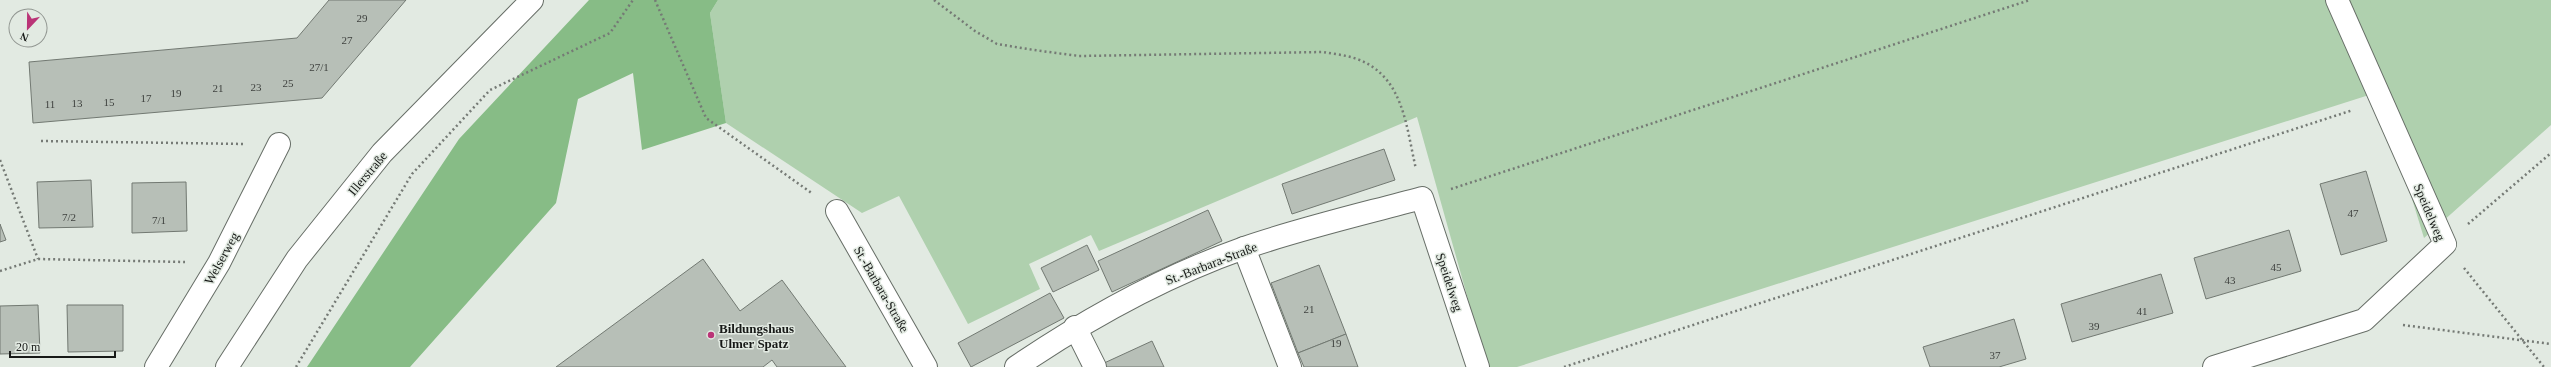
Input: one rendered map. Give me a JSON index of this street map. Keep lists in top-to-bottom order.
{
  "streets": {
    "street": [
      "Illerstraße",
      "Speidelweg",
      "Welserweg",
      "St.-Barbara-Straße"
    ]
  },
  "crossings": [
    ["Speidelweg", "St.-Barbara-Straße"]
  ],
  "places": ["Bildungshaus Ulmer Spatz"],
  "house_numbers": [
    "29",
    "27",
    "27/1",
    "25",
    "23",
    "21",
    "19",
    "17",
    "15",
    "13",
    "11",
    "47",
    "7/2",
    "7/1",
    "45",
    "43",
    "21",
    "41",
    "39",
    "19",
    "37"
  ],
  "scale_bar": "20 m",
  "north": "bottom"
}
